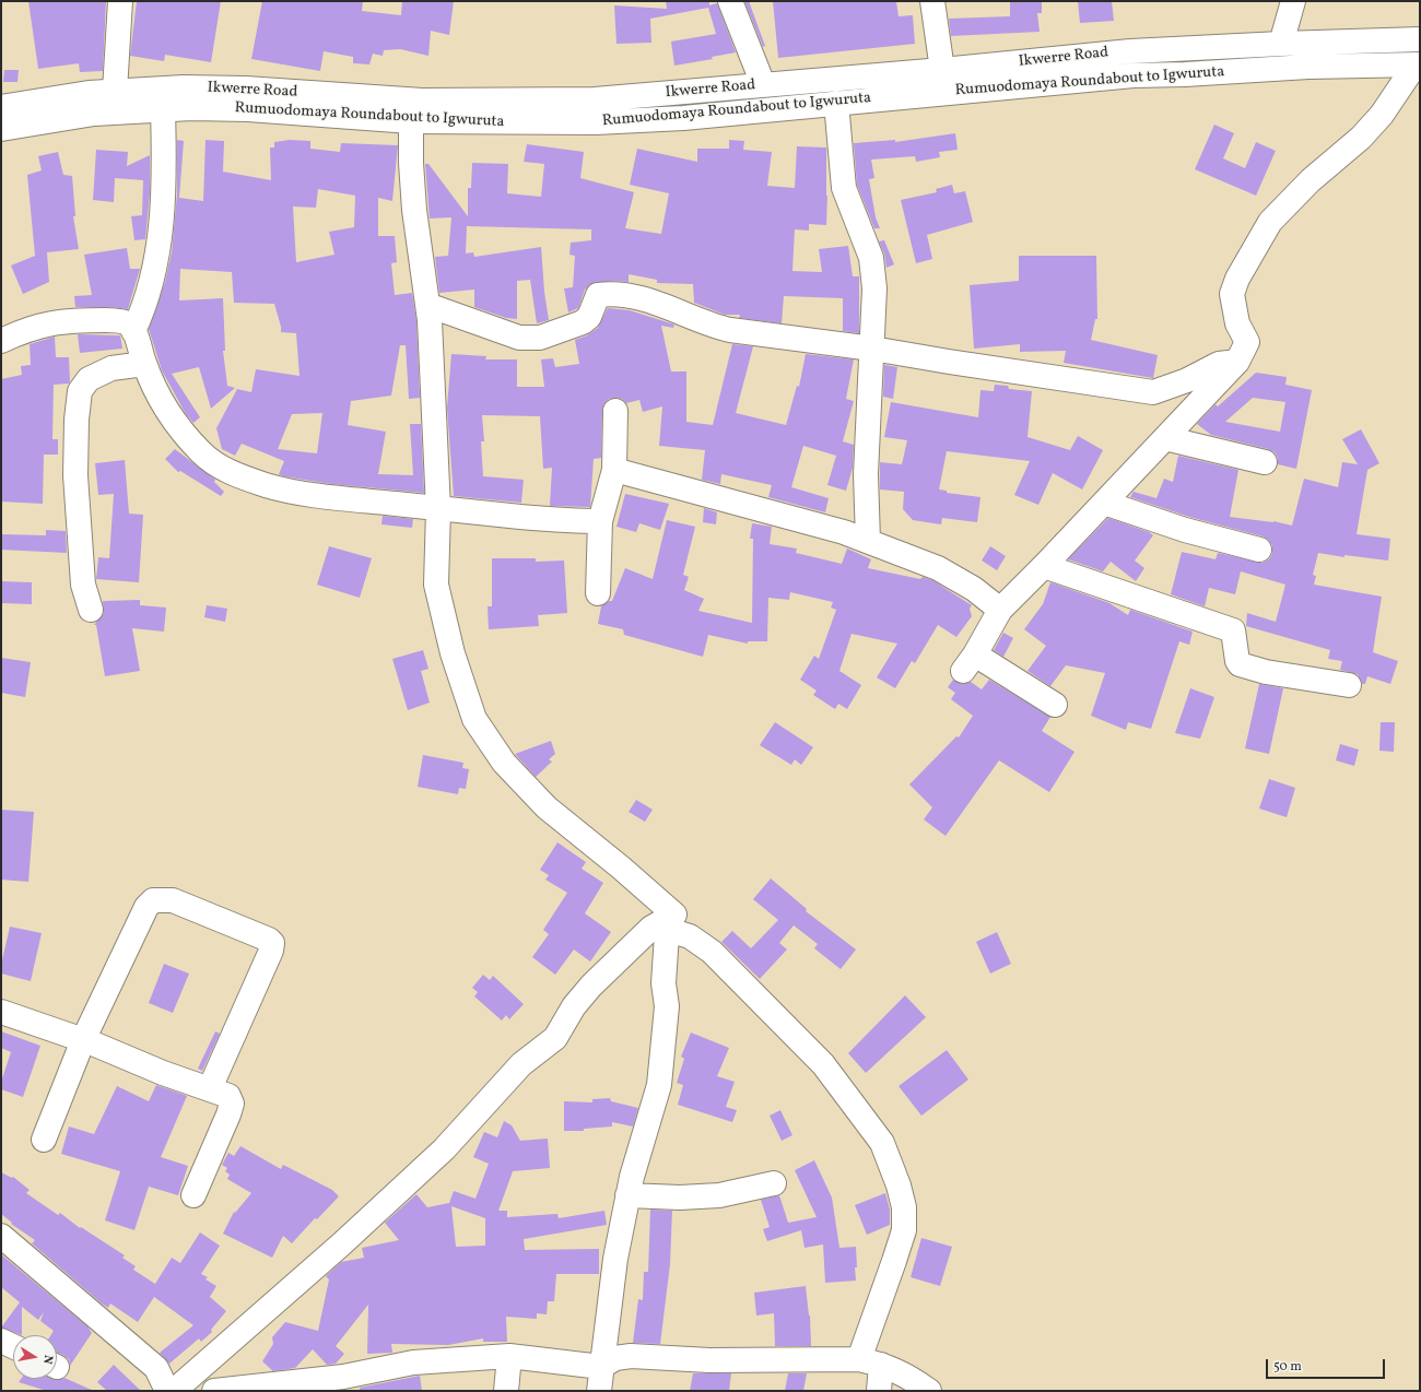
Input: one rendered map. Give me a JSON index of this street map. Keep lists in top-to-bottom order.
{
  "streets": {
    "street": ["Ikwerre Road", "Rumuodomaya Roundabout to Igwuruta"]
  },
  "crossings": [
    ["Ikwerre Road", "Rumuodomaya Roundabout to Igwuruta"]
  ],
  "scale_bar": "50 m",
  "north": "right"
}
